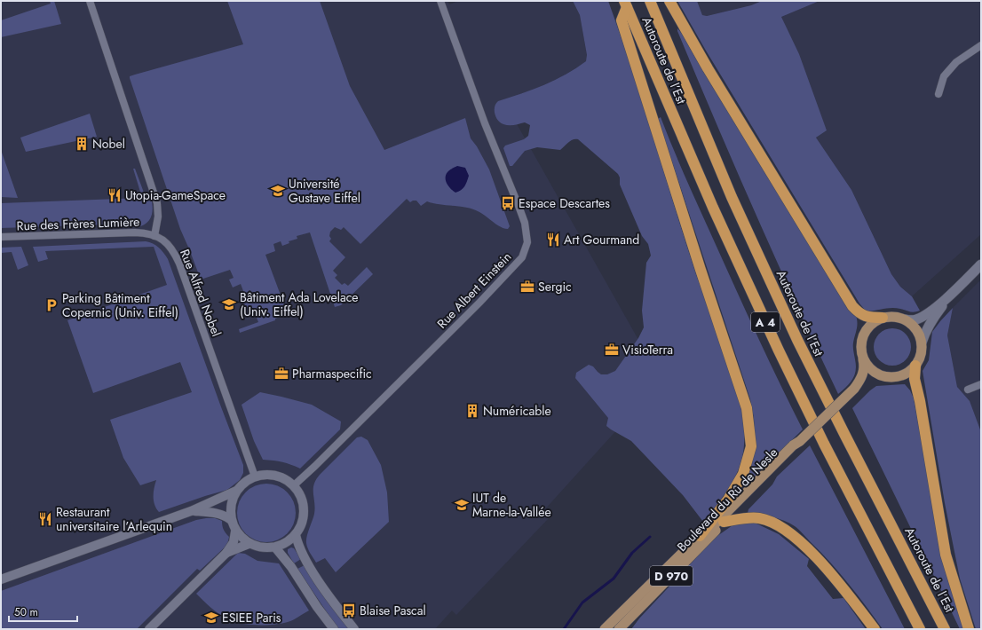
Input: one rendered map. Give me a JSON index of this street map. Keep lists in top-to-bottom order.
{
  "streets": {
    "highway": ["Autoroute de l’Est", "A 4"],
    "main road": ["Boulevard du Rû de Nesle", "D 970"],
    "street": ["Rue des Frères Lumière", "Rue Albert Einstein", "Rue Alfred Nobel"]
  },
  "crossings": [
    ["Rue des Frères Lumière", "Rue Alfred Nobel"],
    ["Rue Albert Einstein", "Rue Alfred Nobel"],
    ["Boulevard du Rû de Nesle", "D 970"]
  ],
  "places": {
    "building": ["Nobel", "Numéricable"],
    "school or university": [
      "Université Gustave Eiffel",
      "Bâtiment Ada Lovelace (Univ. Eiffel)",
      "IUT de Marne-la-Vallée",
      "ESIEE Paris"
    ],
    "restaurant": ["Utopia-GameSpace", "Art Gourmand", "Restaurant universitaire l’Arlequin"],
    "bus stop": ["Espace Descartes", "Blaise Pascal"],
    "office": ["Sergic", "VisioTerra", "Pharmaspecific"],
    "parking": ["Parking Bâtiment Copernic (Univ. Eiffel)"]
  },
  "scale_bar": "50 m"
}
